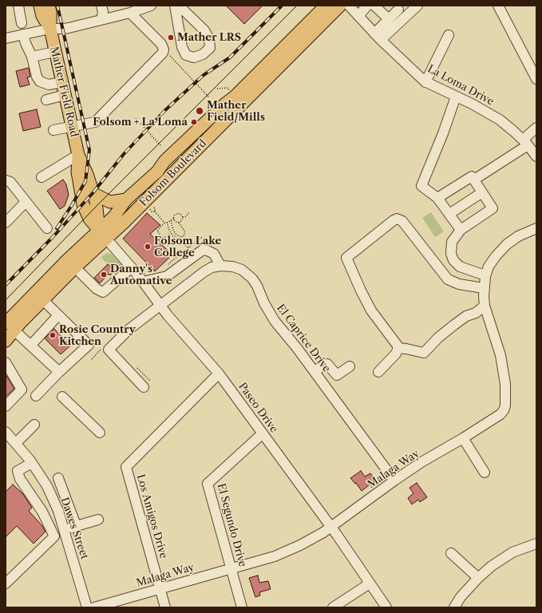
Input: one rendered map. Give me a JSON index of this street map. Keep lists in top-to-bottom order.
{
  "streets": {
    "main road": ["Mather Field Road", "Folsom Boulevard"],
    "street": [
      "La Loma Drive",
      "El Caprice Drive",
      "Paseo Drive",
      "Malaga Way",
      "Los Amigos Drive",
      "El Segundo Drive",
      "Dawes Street"
    ]
  },
  "crossings": [
    ["Mather Field Road", "Folsom Boulevard"],
    ["Mather Field Road", "Paseo Drive"],
    ["Folsom Boulevard", "Paseo Drive"],
    ["El Caprice Drive", "Paseo Drive"],
    ["El Caprice Drive", "Malaga Way"],
    ["Paseo Drive", "Malaga Way"],
    ["Paseo Drive", "Los Amigos Drive"],
    ["Paseo Drive", "El Segundo Drive"],
    ["Malaga Way", "Los Amigos Drive"],
    ["Malaga Way", "El Segundo Drive"]
  ],
  "places": [
    "Mather LRS",
    "Mather Field/Mills",
    "Folsom + La Loma",
    "Folsom Lake College",
    "Danny's Automative",
    "Rosie Country Kitchen"
  ]
}
